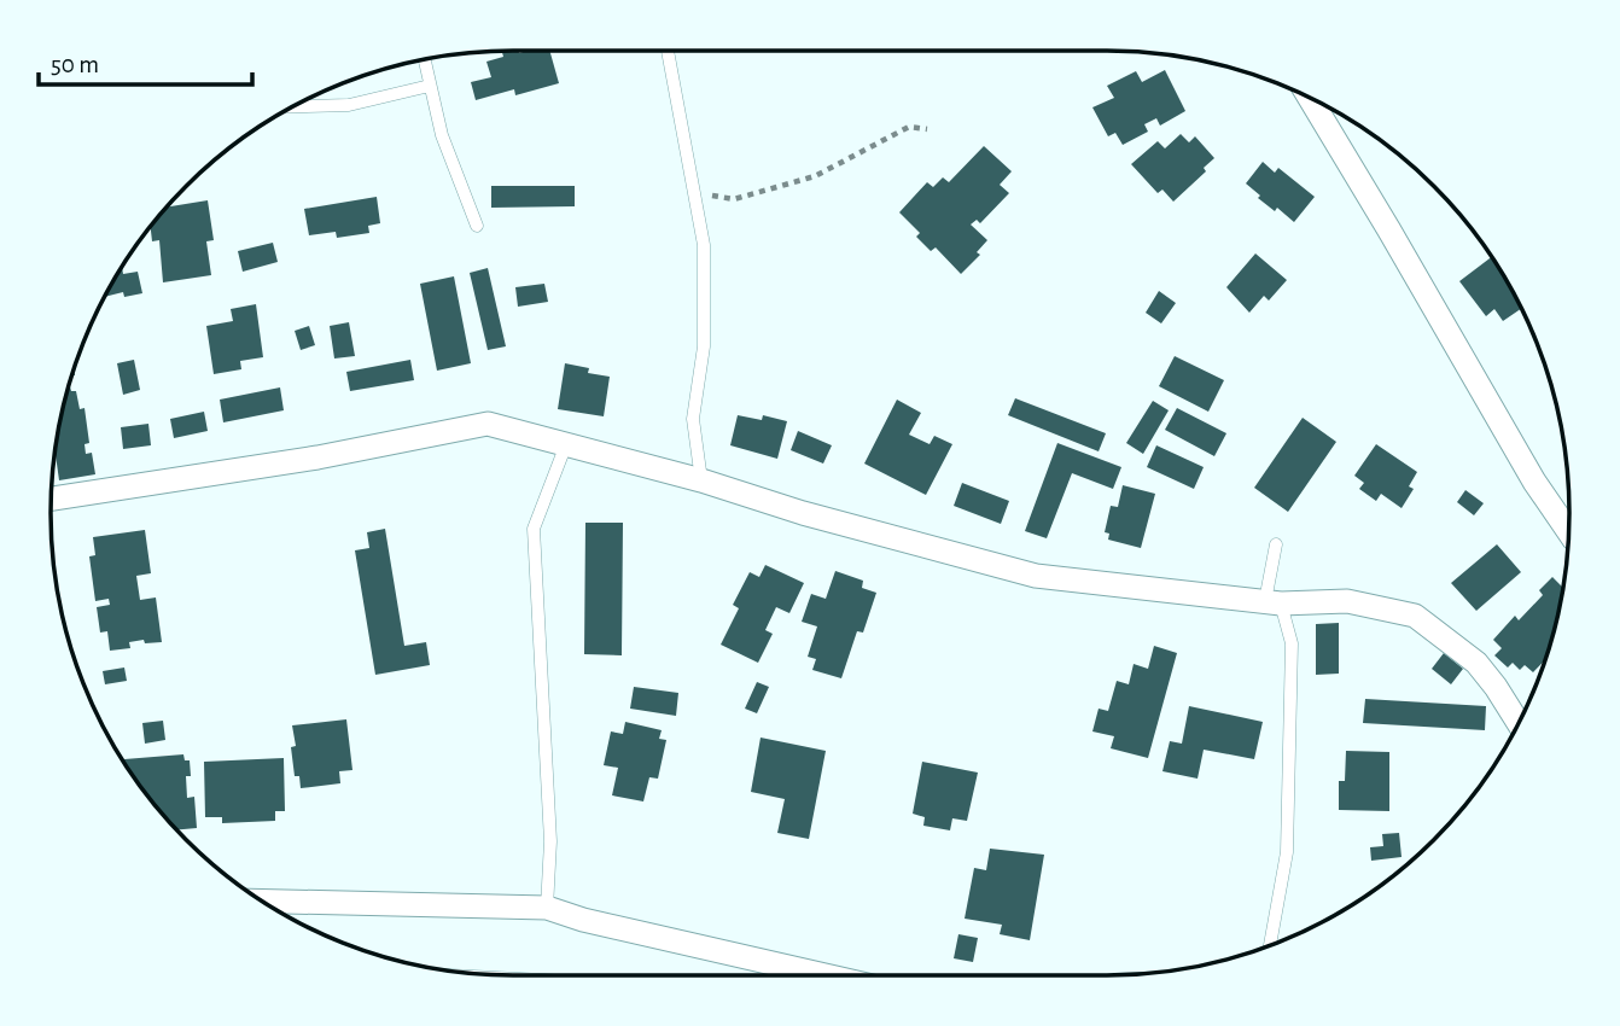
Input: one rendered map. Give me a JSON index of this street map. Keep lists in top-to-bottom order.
{
  "scale_bar": "50 m"
}
